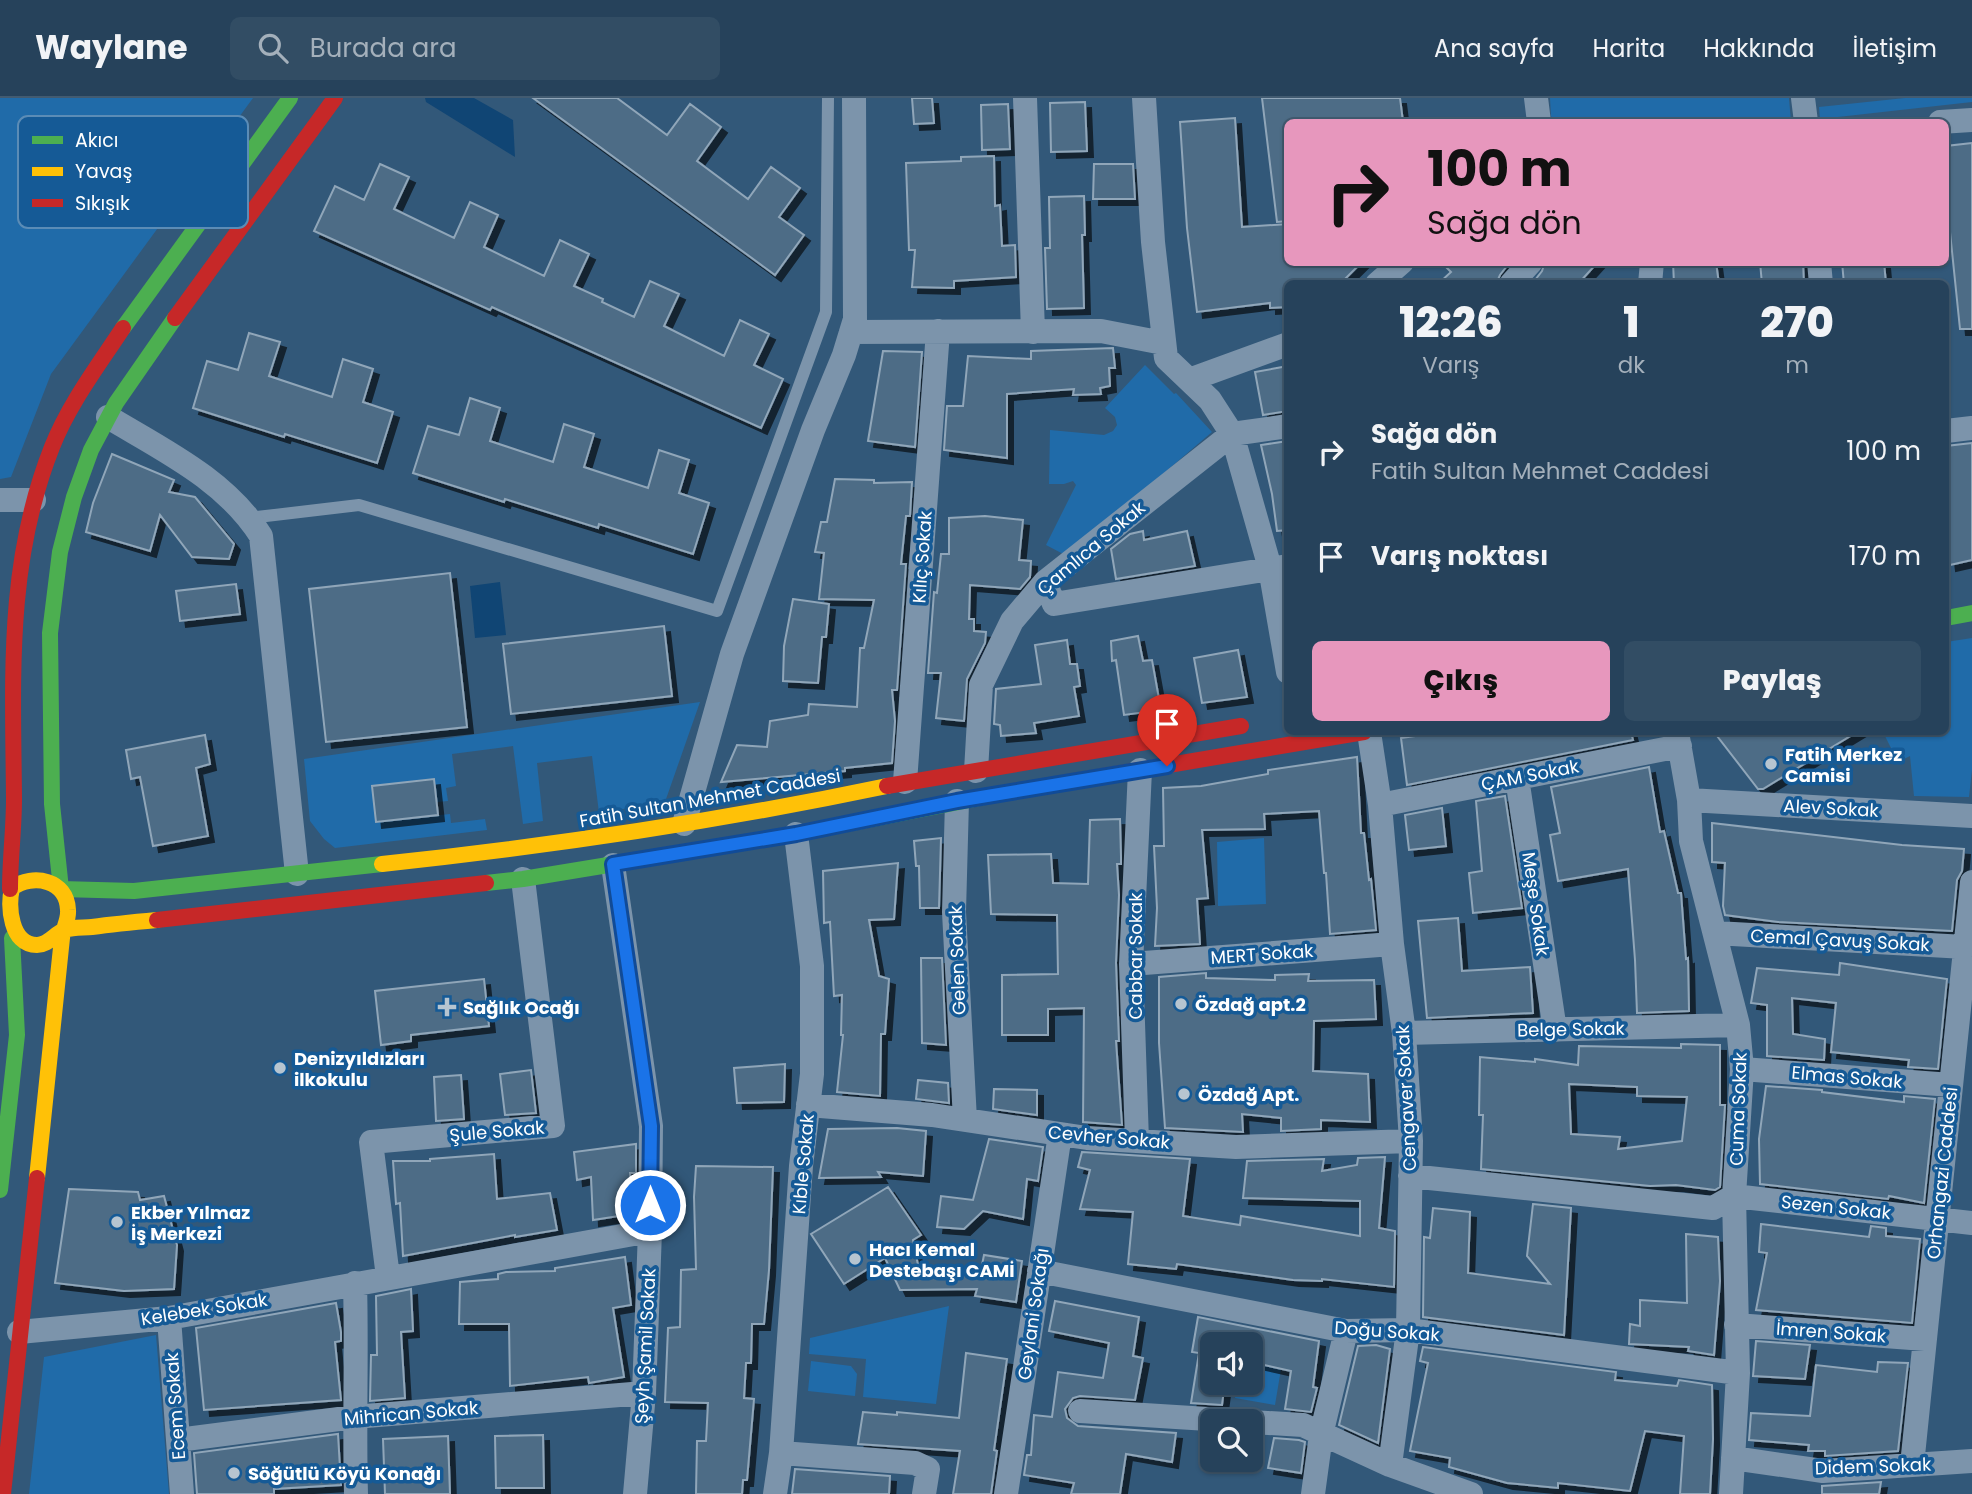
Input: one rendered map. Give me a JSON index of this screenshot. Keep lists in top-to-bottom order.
{
  "streets": {
    "main road": ["Fatih Sultan Mehmet Caddesi"],
    "street": [
      "Çamlıca Sokak",
      "Kılıç Sokak",
      "ÇAM Sokak",
      "Alev Sokak",
      "Meşe Sokak",
      "Cemal Çavuş Sokak",
      "MERT Sokak",
      "Cabbar Sokak",
      "Gelen Sokak",
      "Belge Sokak",
      "Elmas Sokak",
      "Cengaver Sokak",
      "Cuma Sokak",
      "Şule Sokak",
      "Cevher Sokak",
      "Kıble Sokak",
      "Orhangazi Caddesi",
      "Sezen Sokak",
      "Kelebek Sokak",
      "Geylani Sokağı",
      "Doğu Sokak",
      "İmren Sokak",
      "Şeyh Şamil Sokak",
      "Ecem Sokak",
      "Mihrican Sokak",
      "Didem Sokak"
    ]
  },
  "crossings": [
    ["Çamlıca Sokak", "Fatih Sultan Mehmet Caddesi"],
    ["Kılıç Sokak", "Fatih Sultan Mehmet Caddesi"],
    ["ÇAM Sokak", "Meşe Sokak"],
    ["ÇAM Sokak", "Cengaver Sokak"],
    ["ÇAM Sokak", "Cuma Sokak"],
    ["Alev Sokak", "Cuma Sokak"],
    ["Meşe Sokak", "Belge Sokak"],
    ["Cemal Çavuş Sokak", "Cuma Sokak"],
    ["Cemal Çavuş Sokak", "Orhangazi Caddesi"],
    ["MERT Sokak", "Cabbar Sokak"],
    ["MERT Sokak", "Cengaver Sokak"],
    ["Cabbar Sokak", "Cevher Sokak"],
    ["Gelen Sokak", "Cevher Sokak"],
    ["Belge Sokak", "Cengaver Sokak"],
    ["Belge Sokak", "Cuma Sokak"],
    ["Elmas Sokak", "Cuma Sokak"],
    ["Elmas Sokak", "Orhangazi Caddesi"],
    ["Cengaver Sokak", "Cevher Sokak"],
    ["Cengaver Sokak", "Doğu Sokak"],
    ["Cuma Sokak", "Sezen Sokak"],
    ["Cuma Sokak", "Doğu Sokak"],
    ["Cuma Sokak", "İmren Sokak"],
    ["Cuma Sokak", "Didem Sokak"],
    ["Şule Sokak", "Kelebek Sokak"],
    ["Cevher Sokak", "Kıble Sokak"],
    ["Cevher Sokak", "Geylani Sokağı"],
    ["Orhangazi Caddesi", "Sezen Sokak"],
    ["Orhangazi Caddesi", "İmren Sokak"],
    ["Orhangazi Caddesi", "Didem Sokak"],
    ["Kelebek Sokak", "Şeyh Şamil Sokak"],
    ["Kelebek Sokak", "Ecem Sokak"],
    ["Geylani Sokağı", "Doğu Sokak"],
    ["Şeyh Şamil Sokak", "Mihrican Sokak"],
    ["Ecem Sokak", "Mihrican Sokak"]
  ],
  "places": {
    "other": [
      "Fatih Merkez Camisi",
      "Özdağ apt.2",
      "Denizyıldızları ilkokulu",
      "Özdağ Apt.",
      "Ekber Yılmaz İş Merkezi",
      "Hacı Kemal Destebaşı CAMİ",
      "Söğütlü Köyü Konağı"
    ],
    "health": ["Sağlık Ocağı"]
  },
  "legend": ["Akıcı", "Yavaş", "Sıkışık"],
  "page": {
    "header": "Waylane",
    "search": "Burada ara",
    "nav": [
      "Ana sayfa",
      "Harita",
      "Hakkında",
      "İletişim"
    ],
    "turn": ["100 m", "Sağa dön"],
    "eta": [
      "12:26",
      "Varış",
      "1",
      "dk",
      "270",
      "m"
    ],
    "list": [
      {
        "name": "Sağa dön",
        "note": "Fatih Sultan Mehmet Caddesi",
        "value": "100 m"
      },
      {
        "name": "Varış noktası",
        "value": "170 m"
      }
    ],
    "buttons": ["Çıkış", "Paylaş"]
  }
}
